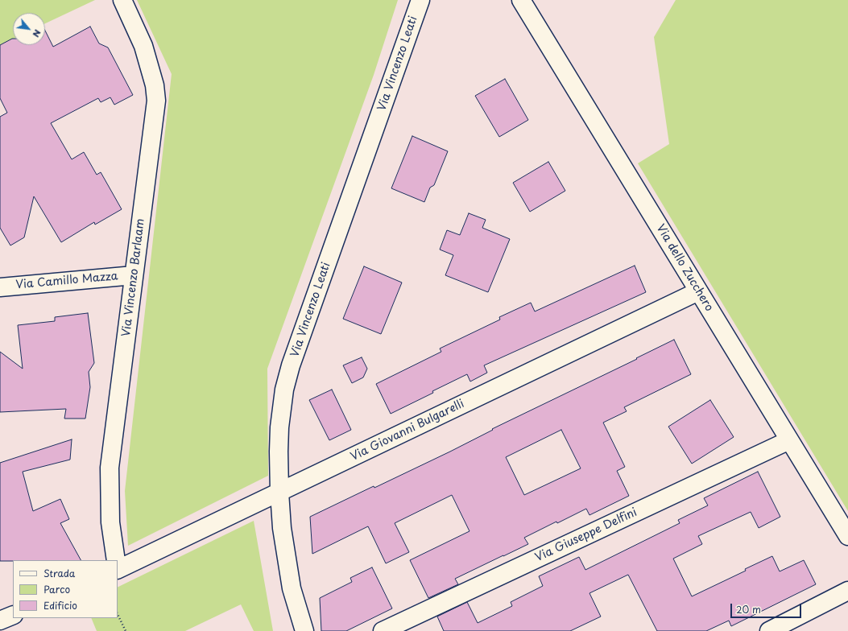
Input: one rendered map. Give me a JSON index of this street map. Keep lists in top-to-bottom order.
{
  "streets": {
    "street": [
      "Via Vincenzo Leati",
      "Via dello Zucchero",
      "Via Vincenzo Barlaam",
      "Via Camillo Mazza",
      "Via Giovanni Bulgarelli",
      "Via Giuseppe Delfini"
    ]
  },
  "crossings": [
    ["Via Vincenzo Leati", "Via Giovanni Bulgarelli"],
    ["Via dello Zucchero", "Via Giovanni Bulgarelli"],
    ["Via dello Zucchero", "Via Giuseppe Delfini"],
    ["Via Vincenzo Barlaam", "Via Camillo Mazza"]
  ],
  "legend": ["Strada", "Parco", "Edificio"],
  "scale_bar": "20 m",
  "north": "bottom right"
}
